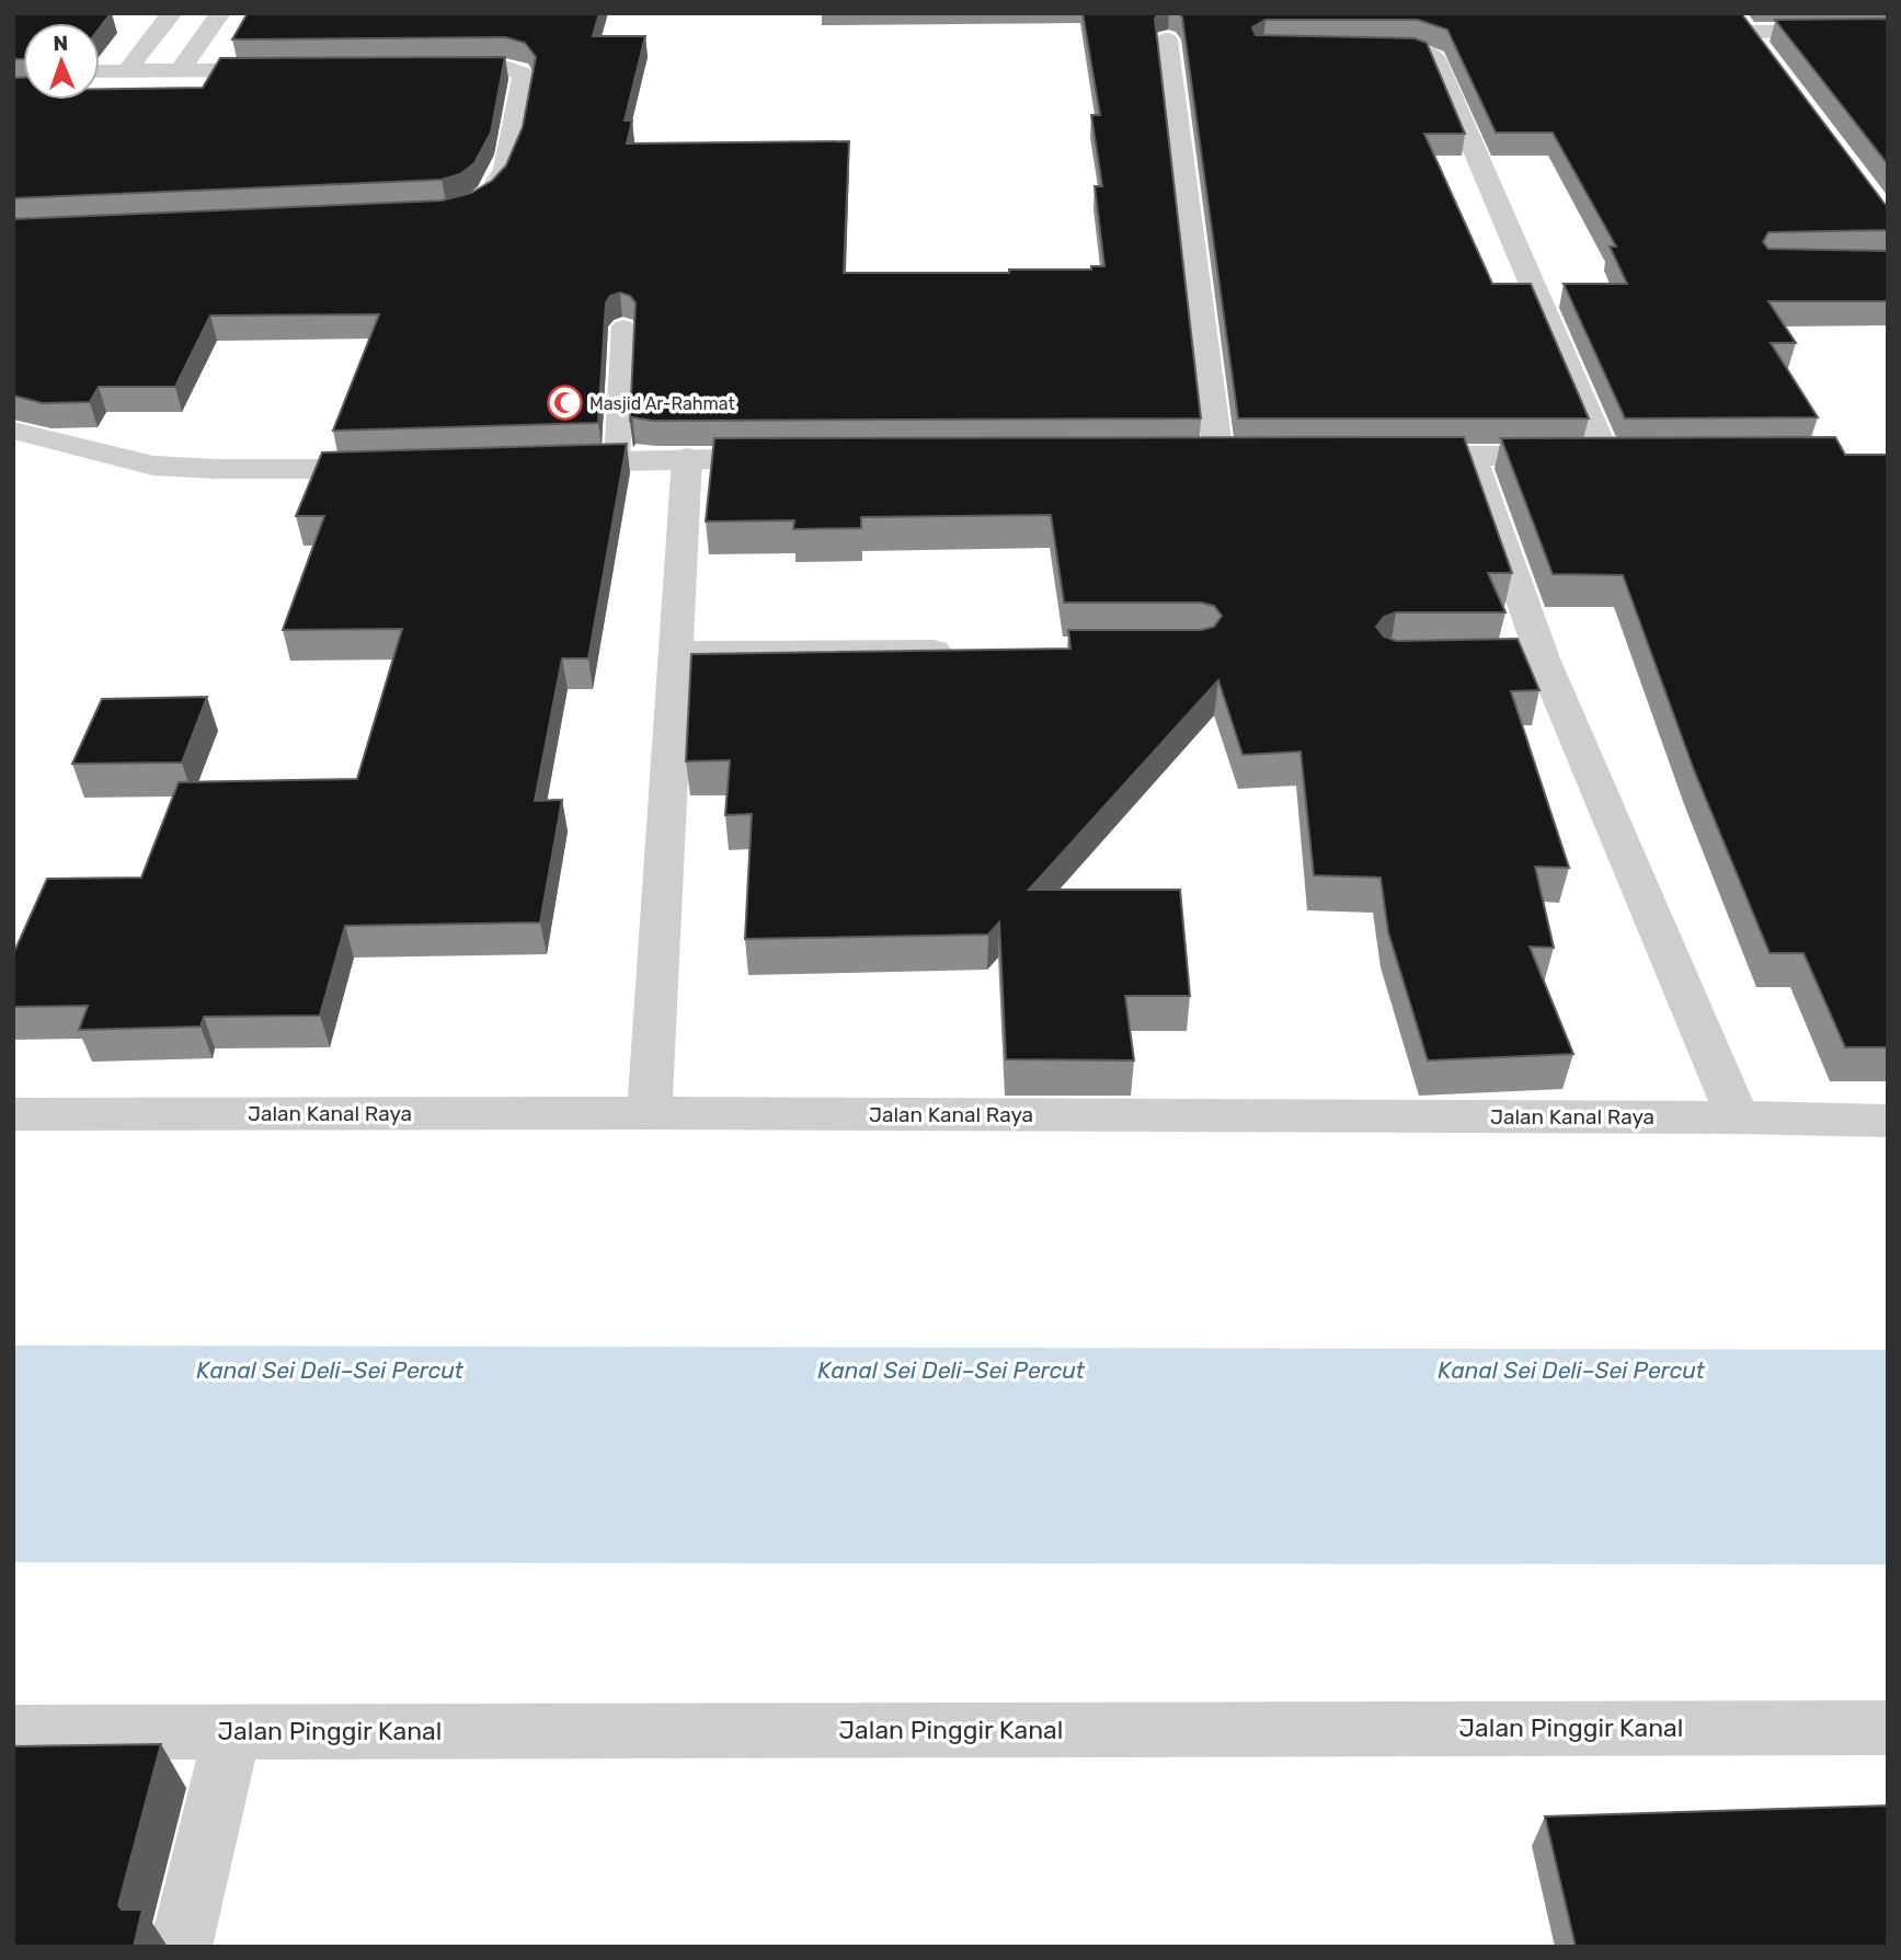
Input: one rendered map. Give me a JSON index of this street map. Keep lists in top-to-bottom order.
{
  "streets": {
    "street": ["Jalan Kanal Raya", "Jalan Pinggir Kanal"]
  },
  "water": ["Kanal Sei Deli–Sei Percut"],
  "places": {
    "mosque": ["Masjid Ar-Rahmat"]
  },
  "north": "top"
}
